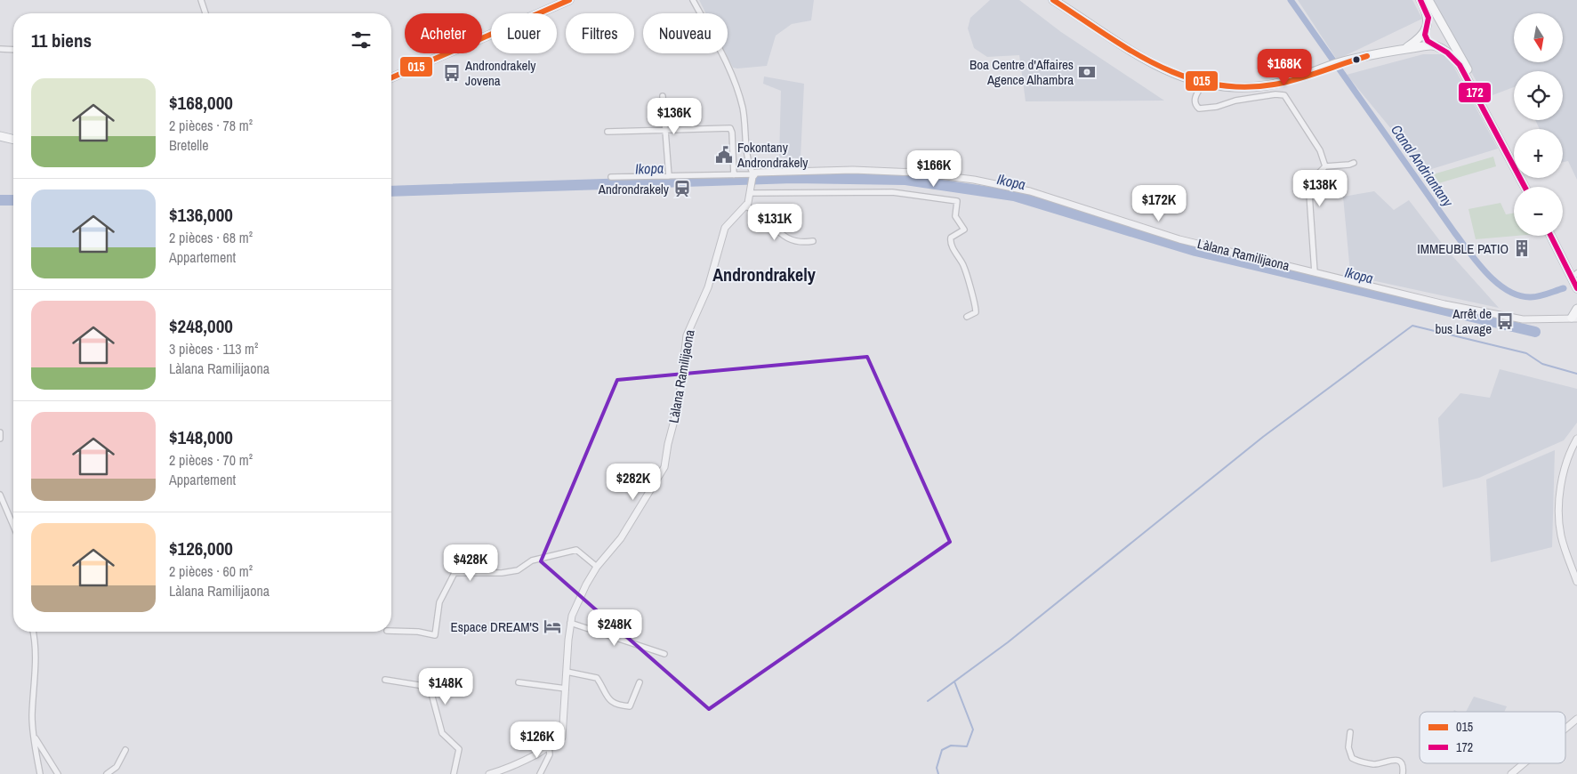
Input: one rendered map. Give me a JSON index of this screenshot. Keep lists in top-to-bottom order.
{
  "streets": {
    "street": ["Làlana Ramilijaona"]
  },
  "districts": ["Androndrakely"],
  "water": ["Canal Andriantany", "Ikopa"],
  "places": {
    "bank": ["Boa Centre d'Affaires Agence Alhambra"],
    "bus stop": ["Androndrakely Jovena", "Arrêt de bus Lavage"],
    "public building": ["Fokontany Androndrakely"],
    "station": ["Androndrakely"],
    "building": ["IMMEUBLE PATIO"],
    "hotel": ["Espace DREAM'S"]
  },
  "lines": ["transit line 015", "transit line 172"],
  "legend": ["015", "172"],
  "north": "bottom",
  "page": {
    "map_buttons": ["+", "−"],
    "chip": [
      "Acheter",
      "Louer",
      "Filtres",
      "Nouveau"
    ],
    "heading": "11 biens",
    "price": [
      "$168K",
      "$136K",
      "$166K",
      "$138K",
      "$172K",
      "$131K",
      "$282K",
      "$428K",
      "$248K",
      "$148K",
      "$126K"
    ],
    "list": [
      {
        "name": "$168,000",
        "note": "2 pièces · 78 m² · Bretelle"
      },
      {
        "name": "$136,000",
        "note": "2 pièces · 68 m² · Appartement"
      },
      {
        "name": "$248,000",
        "note": "3 pièces · 113 m² · Làlana Ramilijaona"
      },
      {
        "name": "$148,000",
        "note": "2 pièces · 70 m² · Appartement"
      },
      {
        "name": "$126,000",
        "note": "2 pièces · 60 m² · Làlana Ramilijaona"
      }
    ]
  }
}
